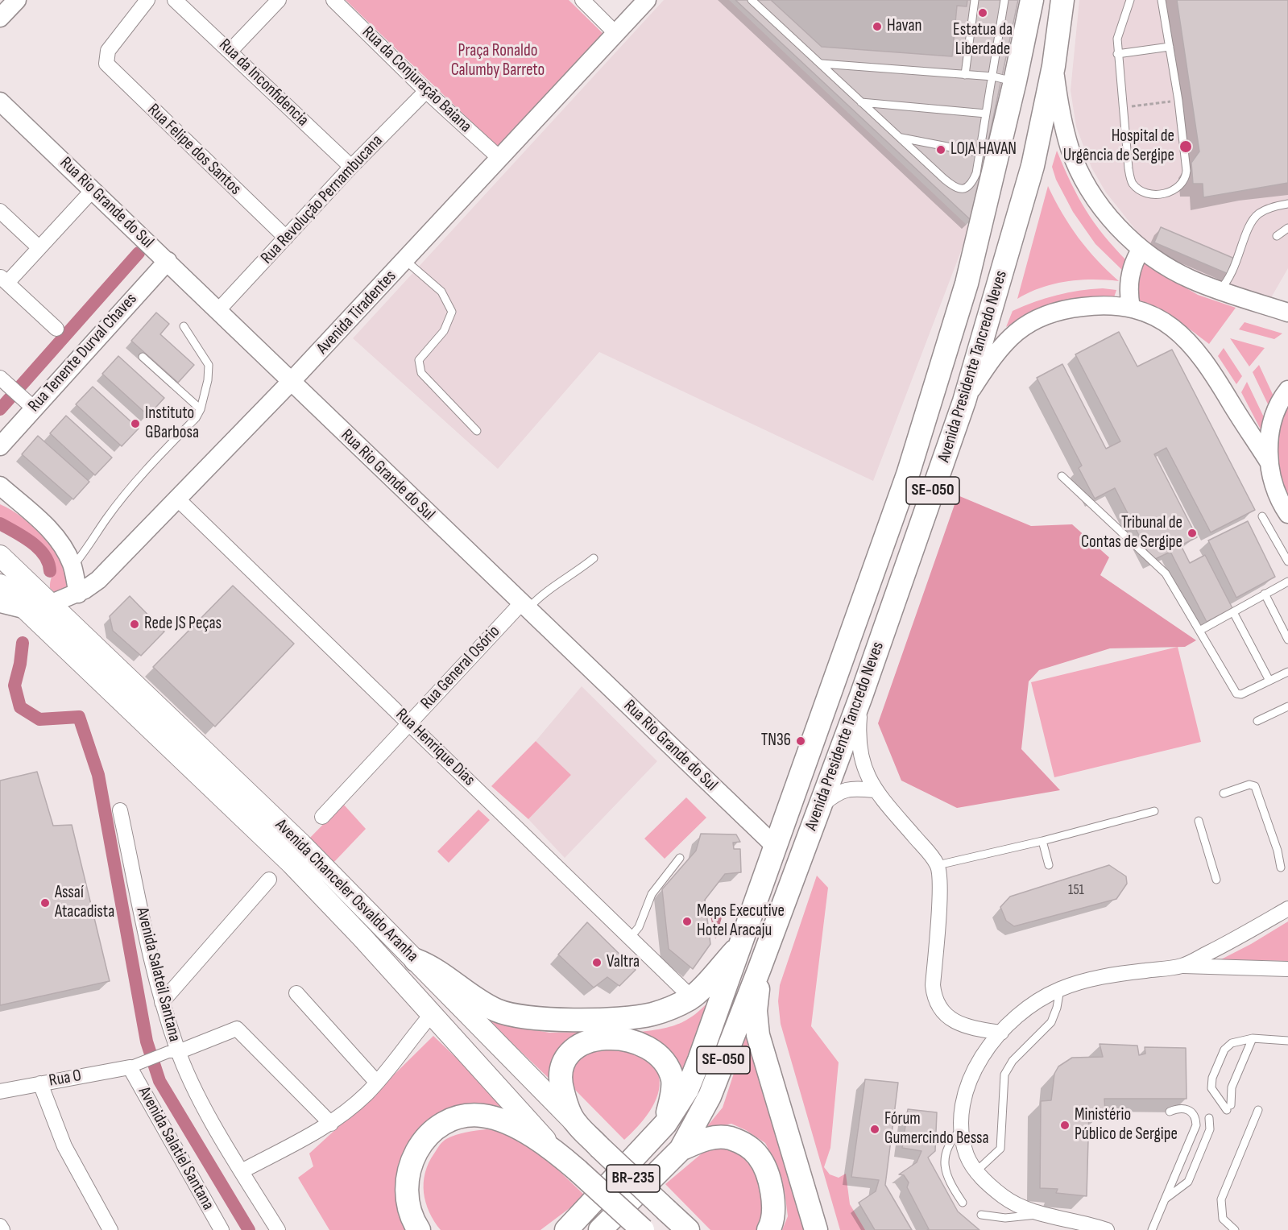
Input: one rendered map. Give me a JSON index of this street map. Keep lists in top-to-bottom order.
{
  "streets": {
    "main road": [
      "Avenida Presidente Tancredo Neves",
      "SE-050",
      "Avenida Chanceler Osvaldo Aranha",
      "BR-235"
    ],
    "street": [
      "Rua da Conjuração Baiana",
      "Rua da Inconfidencia",
      "Rua Felipe dos Santos",
      "Rua Revolução Pernambucana",
      "Rua Rio Grande do Sul",
      "Avenida Tiradentes",
      "Rua Tenente Durval Chaves",
      "Rua General Osório",
      "Rua Henrique Dias",
      "Avenida Salateil Santana",
      "Rua O",
      "Avenida Salatiel Santana"
    ]
  },
  "crossings": [
    ["Rua da Conjuração Baiana", "Rua Revolução Pernambucana"],
    ["Rua da Conjuração Baiana", "Avenida Tiradentes"],
    ["Rua da Inconfidencia", "Rua Revolução Pernambucana"],
    ["Rua Felipe dos Santos", "Rua Revolução Pernambucana"],
    ["Rua Revolução Pernambucana", "Rua Rio Grande do Sul"],
    ["Rua Rio Grande do Sul", "Avenida Tiradentes"],
    ["Rua Rio Grande do Sul", "Rua Tenente Durval Chaves"],
    ["Rua Rio Grande do Sul", "Avenida Presidente Tancredo Neves"],
    ["Rua Rio Grande do Sul", "Rua General Osório"],
    ["Avenida Tiradentes", "Rua Henrique Dias"],
    ["Avenida Tiradentes", "Avenida Chanceler Osvaldo Aranha"],
    ["Avenida Presidente Tancredo Neves", "SE-050"],
    ["Rua General Osório", "Rua Henrique Dias"],
    ["Rua O", "Avenida Salatiel Santana"]
  ],
  "parks": ["Praça Ronaldo Calumby Barreto"],
  "places": [
    "Estatua da Liberdade",
    "Havan",
    "Hospital de Urgência de Sergipe",
    "LOJA HAVAN",
    "Instituto GBarbosa",
    "Tribunal de Contas de Sergipe",
    "Rede JS Peças",
    "TN36",
    "Assaí Atacadista",
    "Meps Executive Hotel Aracaju",
    "Valtra",
    "Ministério Público de Sergipe",
    "Fórum Gumercindo Bessa"
  ],
  "house_numbers": ["151"]
}
